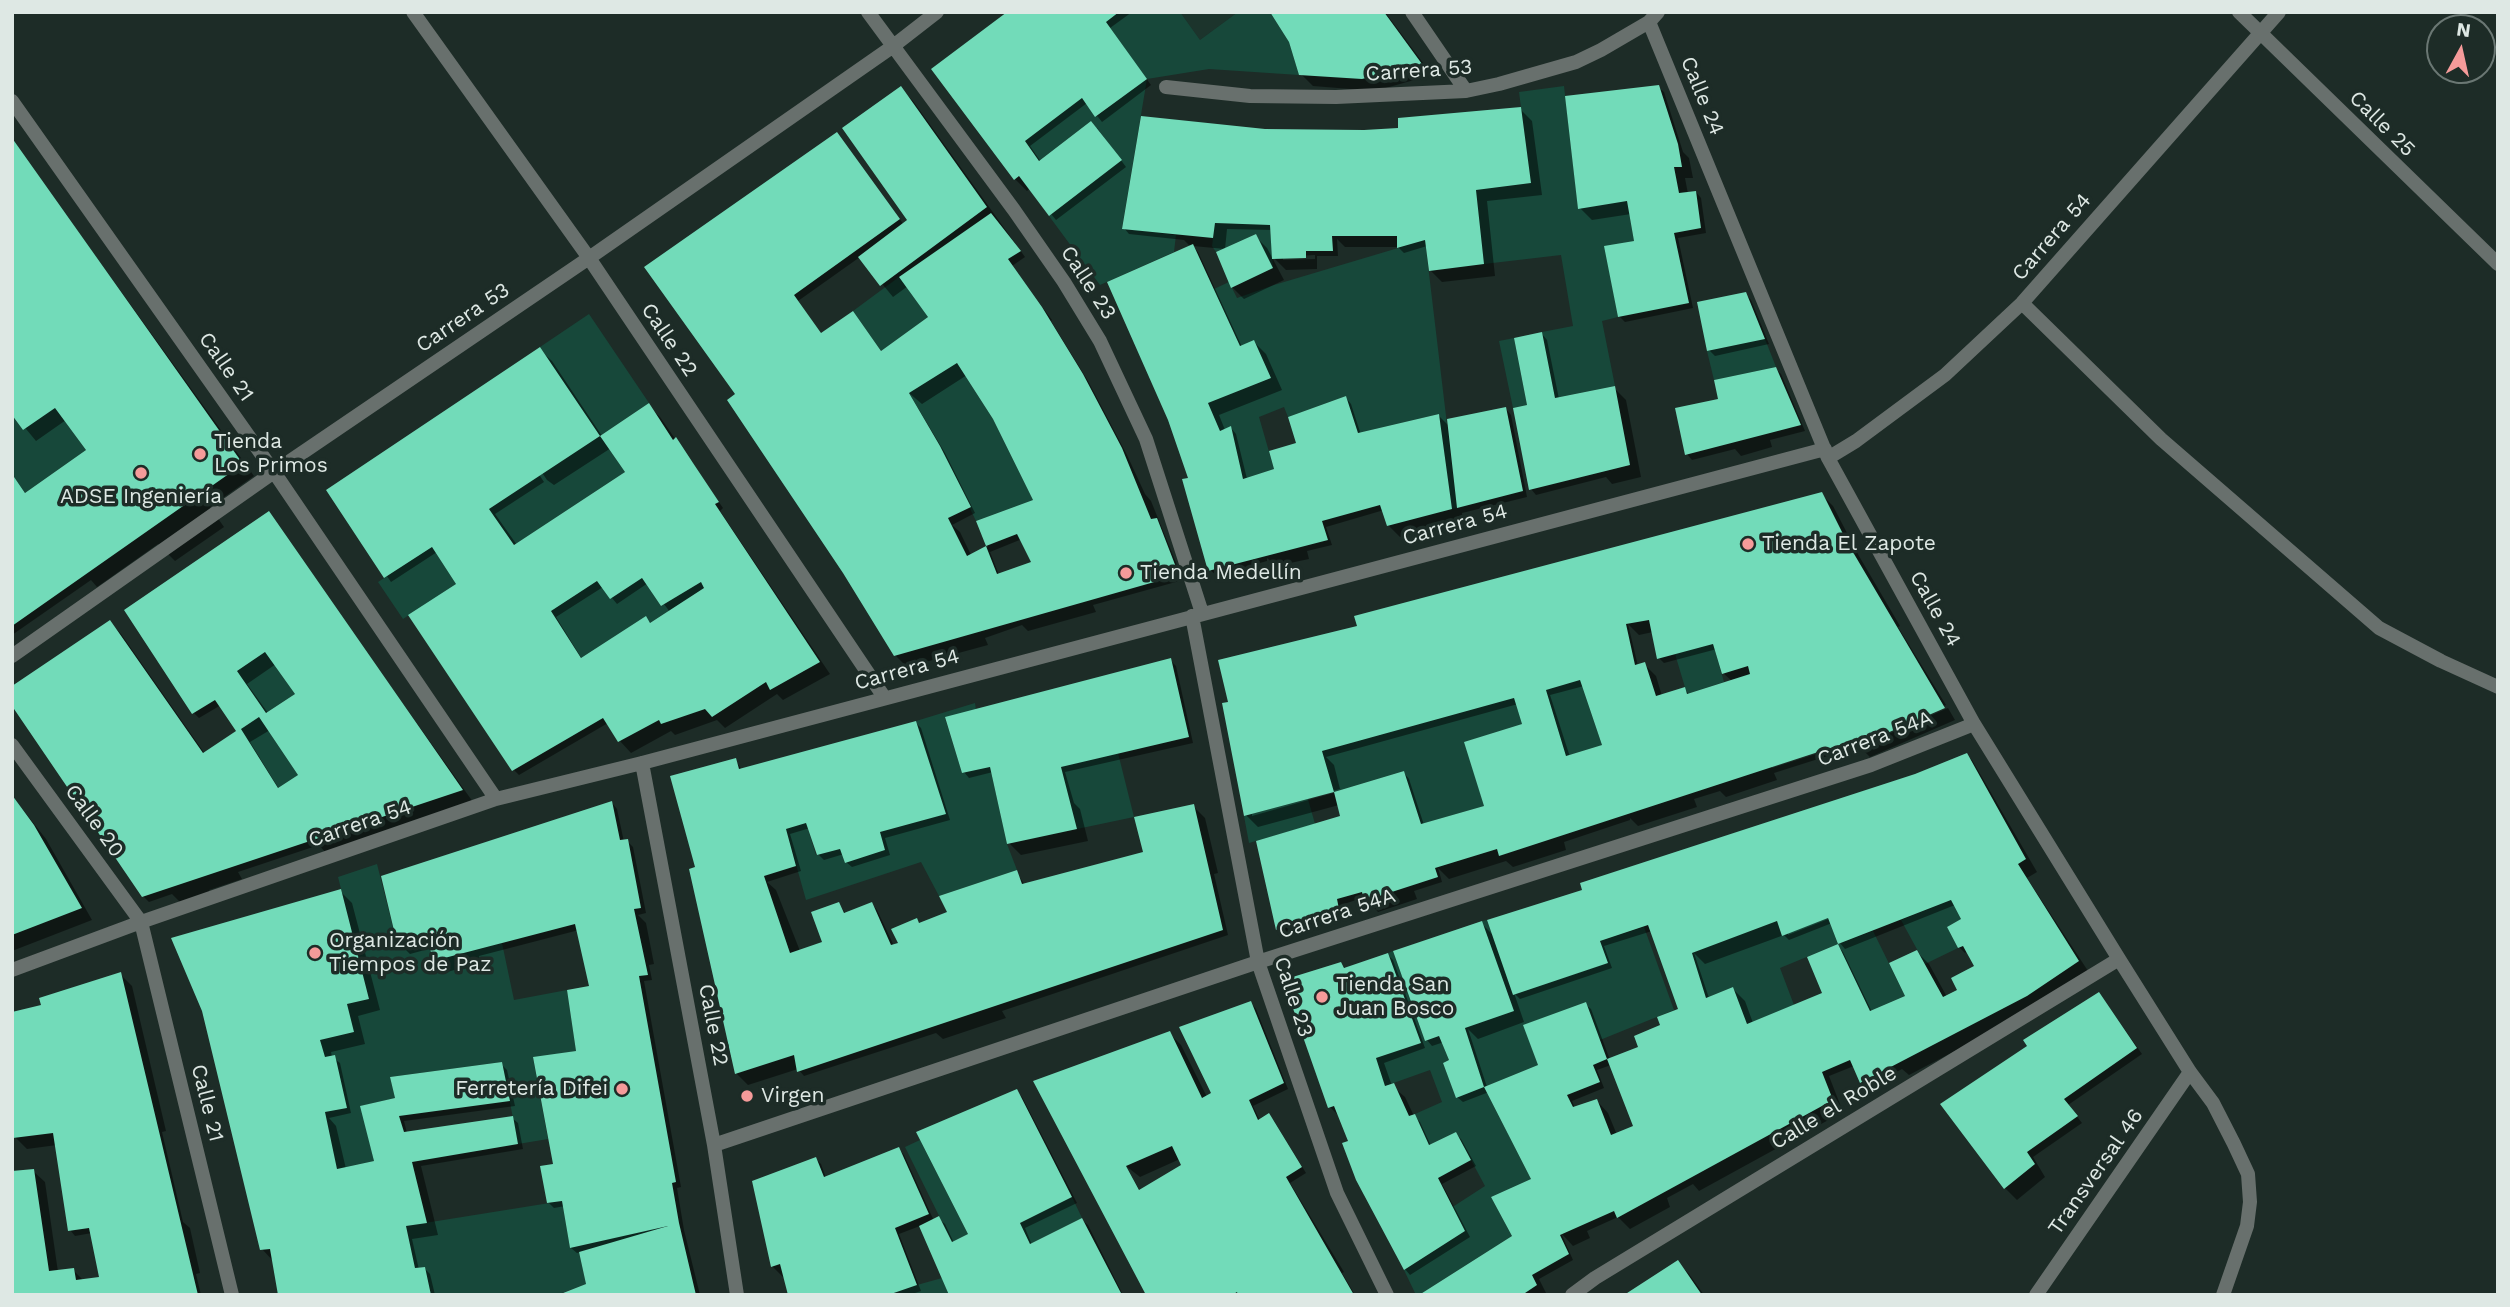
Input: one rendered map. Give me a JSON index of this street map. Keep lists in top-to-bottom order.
{
  "streets": {
    "street": [
      "Carrera 53",
      "Calle 24",
      "Calle 25",
      "Carrera 54",
      "Calle 23",
      "Calle 22",
      "Calle 21",
      "Carrera 54A",
      "Calle 20",
      "Calle el Roble",
      "Transversal 46"
    ]
  },
  "crossings": [
    ["Carrera 53", "Calle 24"],
    ["Carrera 53", "Calle 23"],
    ["Carrera 53", "Calle 22"],
    ["Carrera 53", "Calle 21"],
    ["Calle 24", "Carrera 54"],
    ["Calle 24", "Carrera 54A"],
    ["Calle 24", "Calle el Roble"],
    ["Calle 24", "Transversal 46"],
    ["Calle 25", "Carrera 54"],
    ["Carrera 54", "Calle 23"],
    ["Carrera 54", "Calle 22"],
    ["Carrera 54", "Calle 21"],
    ["Carrera 54", "Calle 20"],
    ["Calle 23", "Carrera 54A"],
    ["Calle 22", "Carrera 54A"],
    ["Calle 21", "Calle 20"]
  ],
  "places": [
    "Tienda Los Primos",
    "ADSE Ingeniería",
    "Tienda El Zapote",
    "Tienda Medellín",
    "Organización Tiempos de Paz",
    "Tienda San Juan Bosco",
    "Ferretería Difei",
    "Virgen"
  ],
  "north": "top"
}
